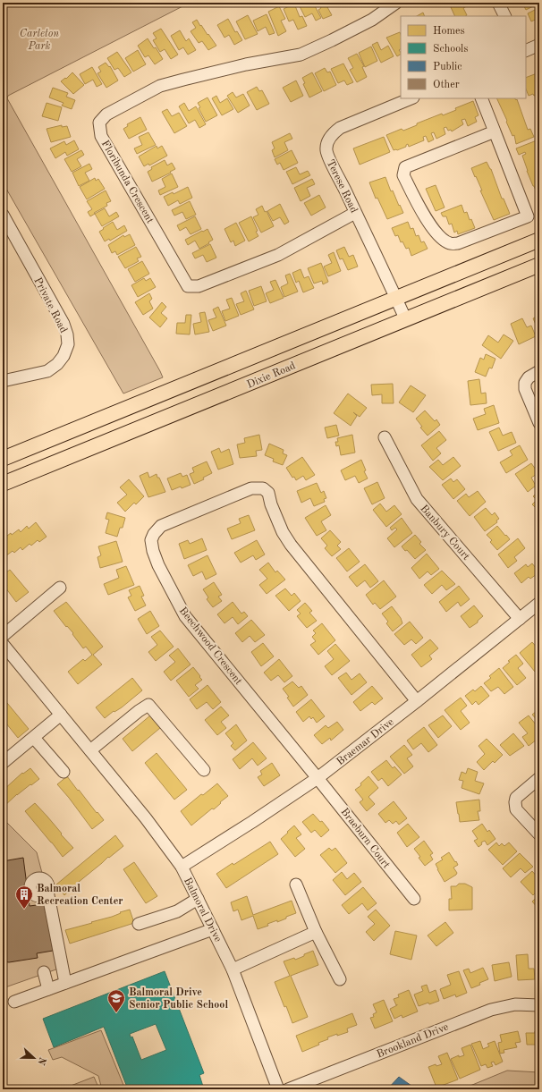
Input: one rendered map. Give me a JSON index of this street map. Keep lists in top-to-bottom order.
{
  "streets": {
    "main road": ["Dixie Road"],
    "street": [
      "Floribunda Crescent",
      "Terese Road",
      "Private Road",
      "Banbury Court",
      "Beechwood Crescent",
      "Braemar Drive",
      "Braeburn Court",
      "Balmoral Drive",
      "Brookland Drive"
    ]
  },
  "crossings": [
    ["Floribunda Crescent", "Terese Road"],
    ["Terese Road", "Dixie Road"],
    ["Banbury Court", "Braemar Drive"],
    ["Beechwood Crescent", "Braemar Drive"],
    ["Beechwood Crescent", "Braeburn Court"],
    ["Braemar Drive", "Braeburn Court"],
    ["Braemar Drive", "Balmoral Drive"]
  ],
  "parks": ["Carleton Park"],
  "places": {
    "building": ["Balmoral Recreation Center"],
    "school or university": ["Balmoral Drive Senior Public School"]
  },
  "legend": [
    "Homes",
    "Schools",
    "Public",
    "Other"
  ],
  "north": "right"
}
